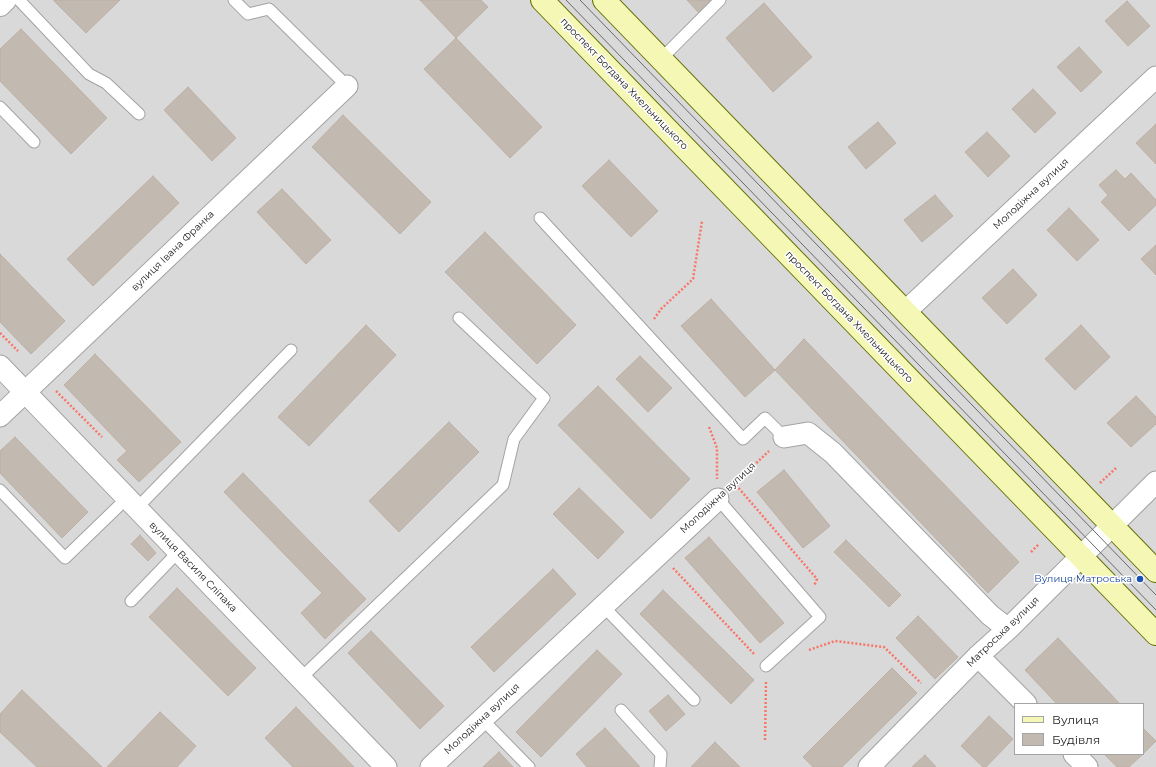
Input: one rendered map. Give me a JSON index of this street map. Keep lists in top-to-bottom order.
{
  "streets": {
    "main road": ["проспект Богдана Хмельницького"],
    "street": [
      "Молодіжна вулиця",
      "вулиця Івана Франка",
      "вулиця Василя Сліпака",
      "Матроська вулиця"
    ]
  },
  "crossings": [
    ["проспект Богдана Хмельницького", "Матроська вулиця"],
    ["вулиця Івана Франка", "вулиця Василя Сліпака"]
  ],
  "places": ["Вулиця Матроська"],
  "legend": ["Вулиця", "Будівля"]
}
